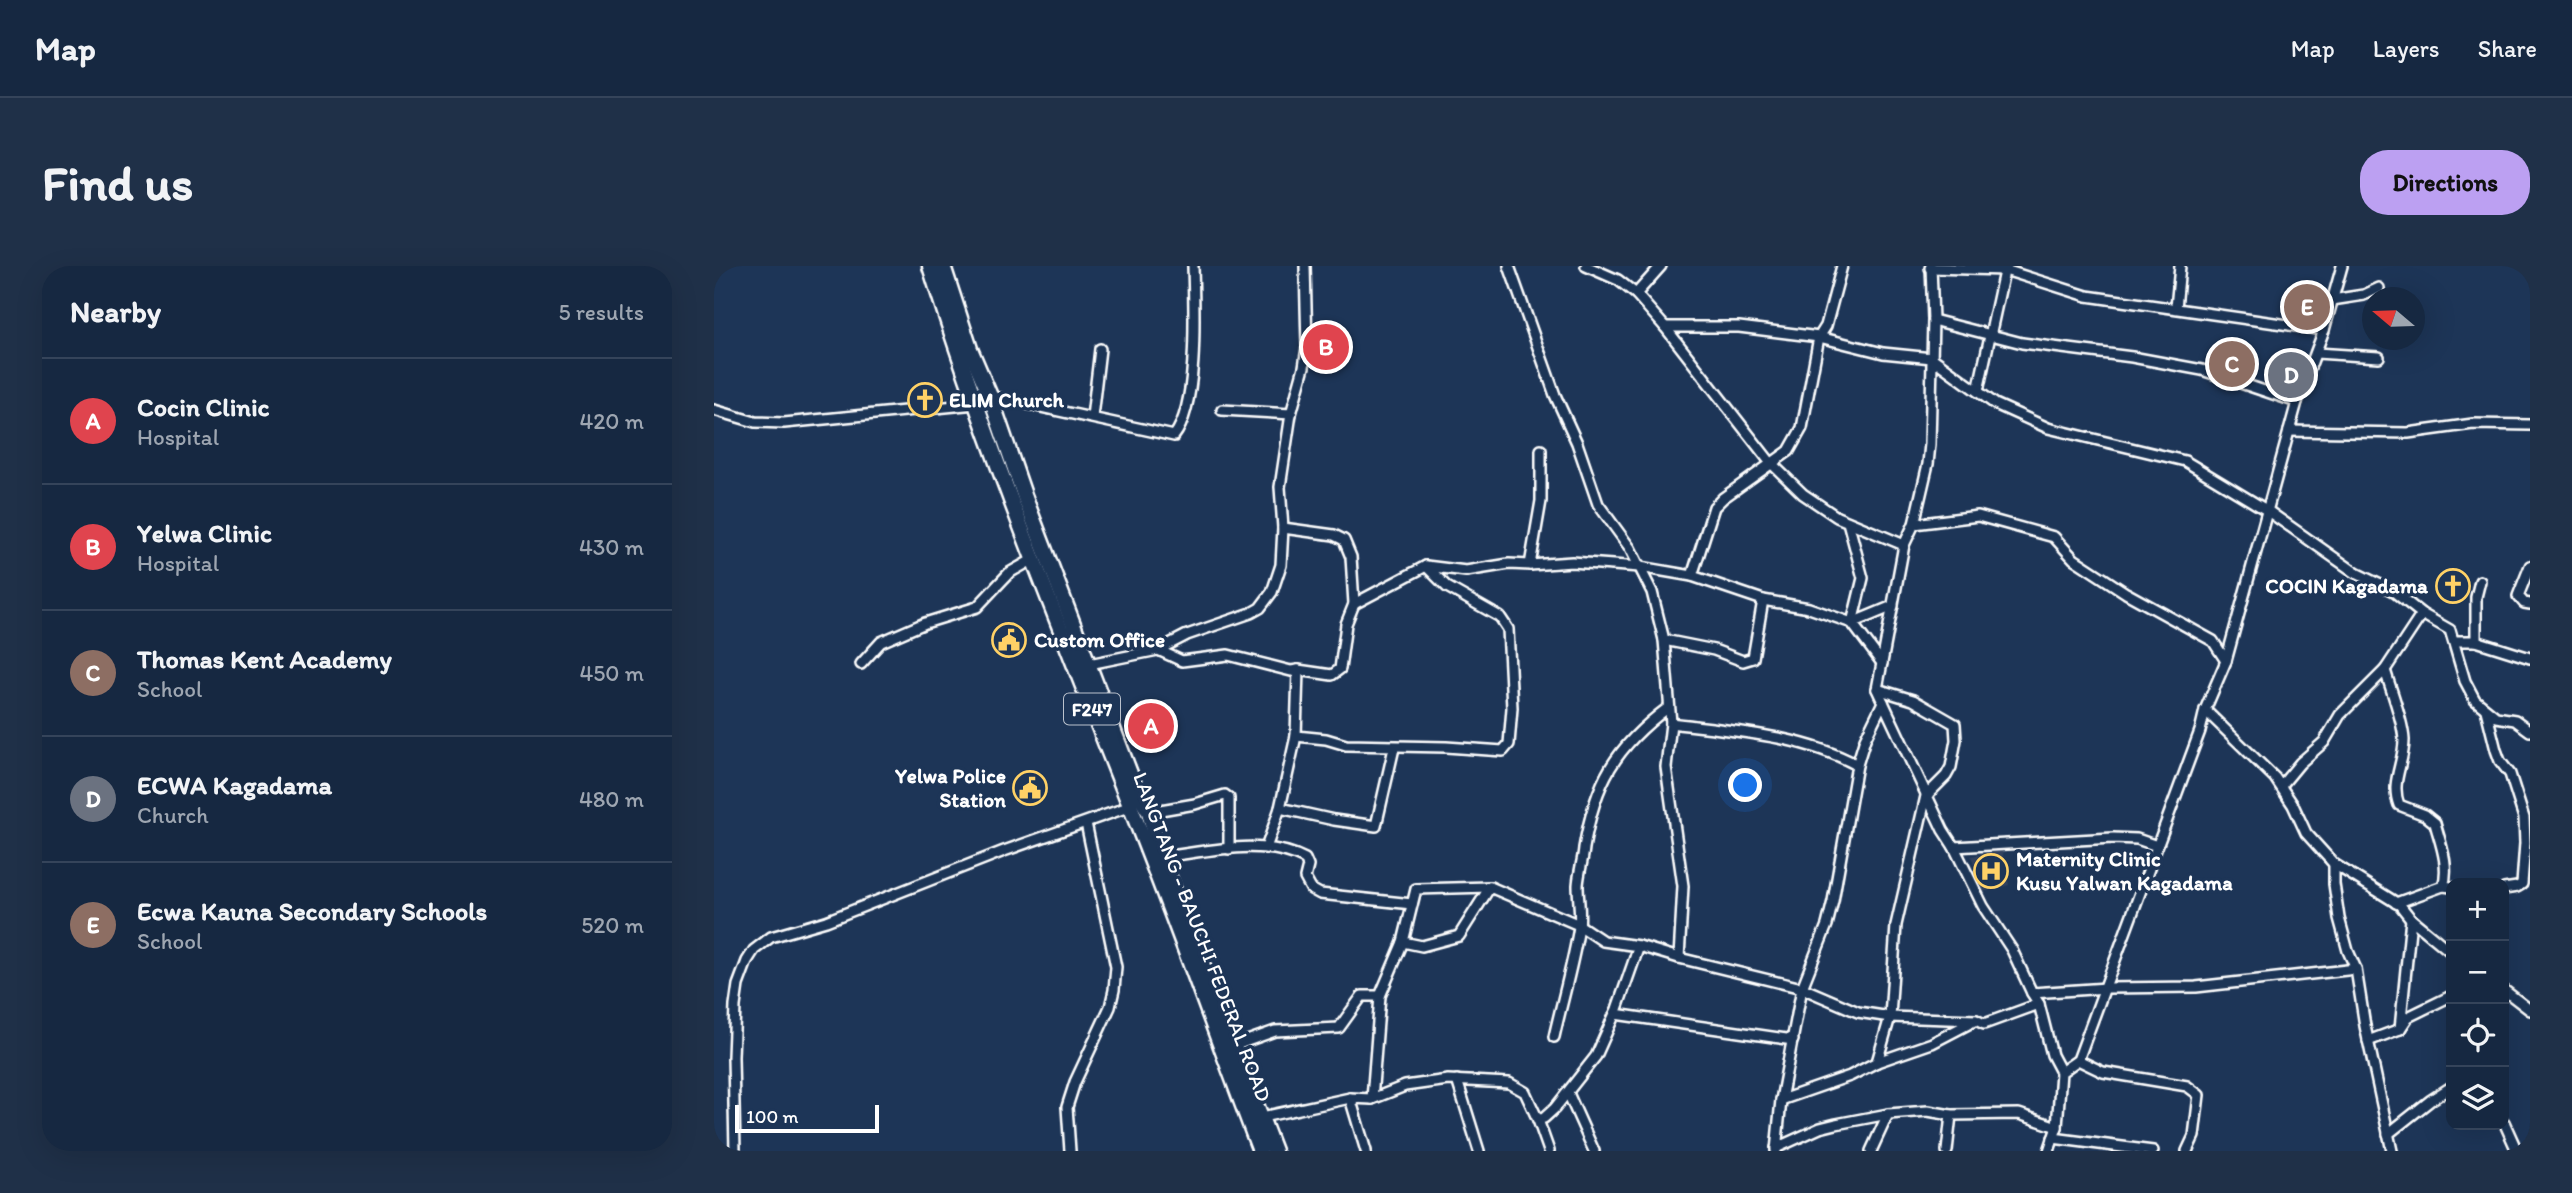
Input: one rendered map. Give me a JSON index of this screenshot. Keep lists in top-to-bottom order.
{
  "streets": {
    "main road": ["F247", "LANGTANG - BAUCHI FEDERAL ROAD"]
  },
  "places": {
    "church": ["ELIM Church", "COCIN Kagadama"],
    "public building": ["Custom Office", "Yelwa Police Station"],
    "hospital": ["Maternity Clinic Kusu Yalwan Kagadama"]
  },
  "scale_bar": "100 m",
  "north": "left",
  "page": {
    "header": "Map",
    "nav": ["Map", "Layers", "Share"],
    "buttons": "Directions",
    "title": "Find us",
    "heading": ["Nearby", "5 results"],
    "pins": [
      "E",
      "B",
      "C",
      "D",
      "A"
    ],
    "list": [
      {
        "mark": "A",
        "name": "Cocin Clinic",
        "note": "Hospital",
        "value": "420 m"
      },
      {
        "mark": "B",
        "name": "Yelwa Clinic",
        "note": "Hospital",
        "value": "430 m"
      },
      {
        "mark": "C",
        "name": "Thomas Kent Academy",
        "note": "School",
        "value": "450 m"
      },
      {
        "mark": "D",
        "name": "ECWA Kagadama",
        "note": "Church",
        "value": "480 m"
      },
      {
        "mark": "E",
        "name": "Ecwa Kauna Secondary Schools",
        "note": "School",
        "value": "520 m"
      }
    ],
    "map_buttons": ["+", "−"],
    "scale": "100 m"
  }
}
